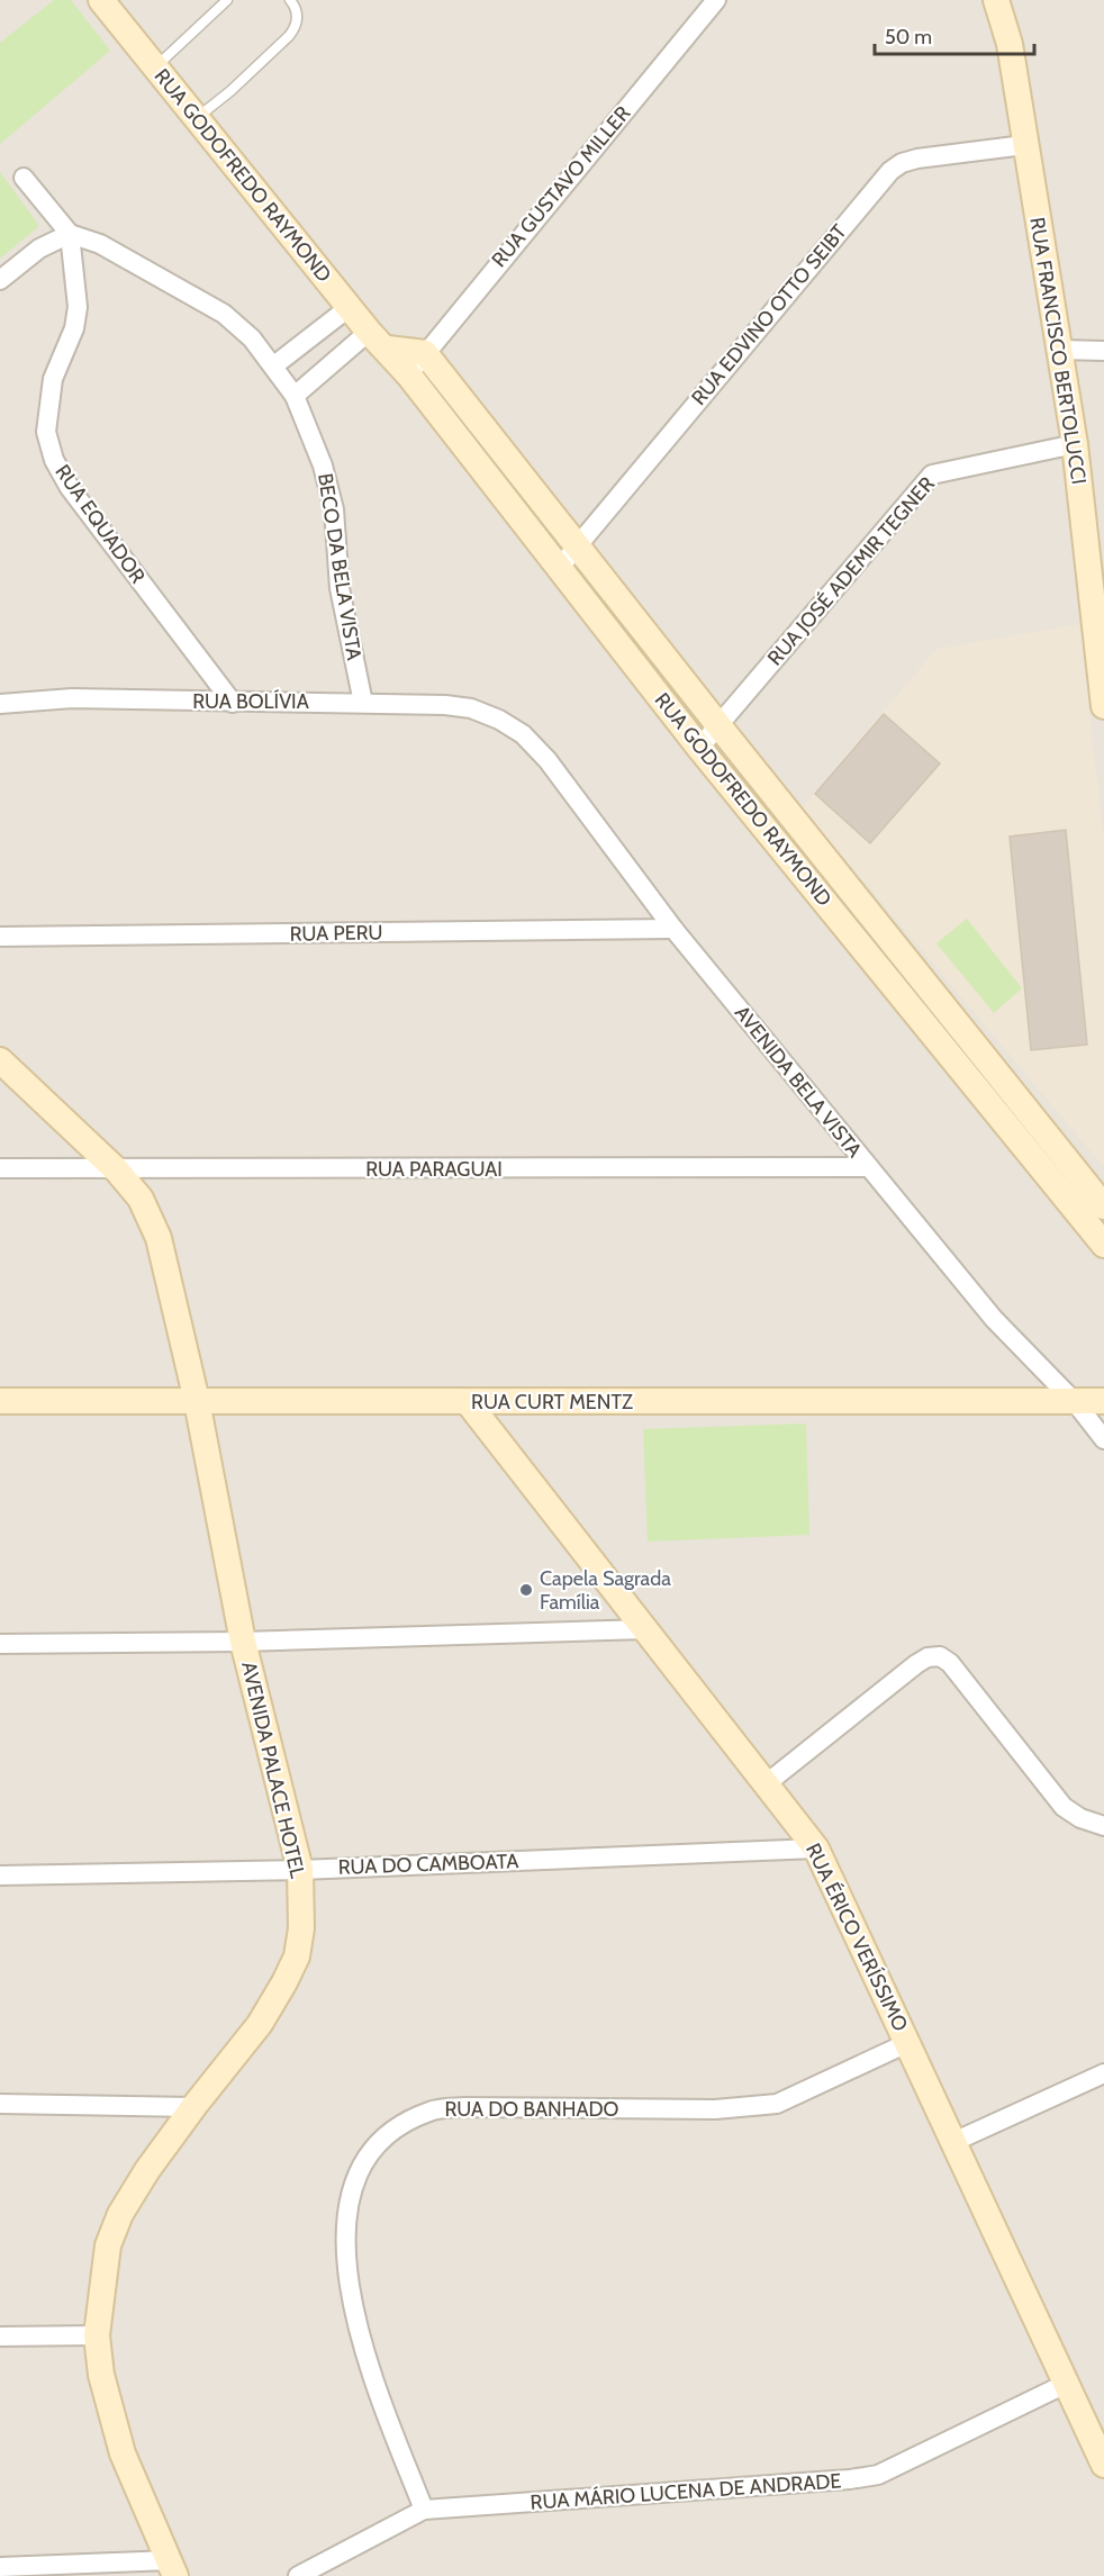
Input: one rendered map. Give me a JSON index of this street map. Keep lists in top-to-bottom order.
{
  "streets": {
    "main road": [
      "RUA GODOFREDO RAYMOND",
      "RUA FRANCISCO BERTOLUCCI",
      "RUA CURT MENTZ",
      "AVENIDA PALACE HOTEL",
      "RUA ÉRICO VERÍSSIMO"
    ],
    "street": [
      "RUA GUSTAVO MILLER",
      "RUA EDVINO OTTO SEIBT",
      "RUA EQUADOR",
      "BECO DA BELA VISTA",
      "RUA JOSÉ ADEMIR TEGNER",
      "RUA BOLÍVIA",
      "RUA PERU",
      "AVENIDA BELA VISTA",
      "RUA PARAGUAI",
      "RUA DO CAMBOATA",
      "RUA DO BANHADO",
      "RUA MÁRIO LUCENA DE ANDRADE"
    ]
  },
  "crossings": [
    ["RUA GODOFREDO RAYMOND", "RUA GUSTAVO MILLER"],
    ["RUA GODOFREDO RAYMOND", "RUA EDVINO OTTO SEIBT"],
    ["RUA GODOFREDO RAYMOND", "RUA JOSÉ ADEMIR TEGNER"],
    ["RUA EDVINO OTTO SEIBT", "RUA FRANCISCO BERTOLUCCI"],
    ["RUA FRANCISCO BERTOLUCCI", "RUA JOSÉ ADEMIR TEGNER"],
    ["RUA EQUADOR", "BECO DA BELA VISTA"],
    ["RUA EQUADOR", "RUA BOLÍVIA"],
    ["BECO DA BELA VISTA", "RUA BOLÍVIA"],
    ["RUA BOLÍVIA", "AVENIDA BELA VISTA"],
    ["RUA PERU", "AVENIDA BELA VISTA"],
    ["AVENIDA BELA VISTA", "RUA PARAGUAI"],
    ["AVENIDA BELA VISTA", "RUA CURT MENTZ"],
    ["RUA PARAGUAI", "AVENIDA PALACE HOTEL"],
    ["RUA CURT MENTZ", "AVENIDA PALACE HOTEL"],
    ["RUA CURT MENTZ", "RUA ÉRICO VERÍSSIMO"],
    ["AVENIDA PALACE HOTEL", "RUA DO CAMBOATA"],
    ["RUA DO CAMBOATA", "RUA ÉRICO VERÍSSIMO"],
    ["RUA ÉRICO VERÍSSIMO", "RUA DO BANHADO"],
    ["RUA ÉRICO VERÍSSIMO", "RUA MÁRIO LUCENA DE ANDRADE"],
    ["RUA DO BANHADO", "RUA MÁRIO LUCENA DE ANDRADE"]
  ],
  "places": ["Capela Sagrada Família"],
  "scale_bar": "50 m"
}
